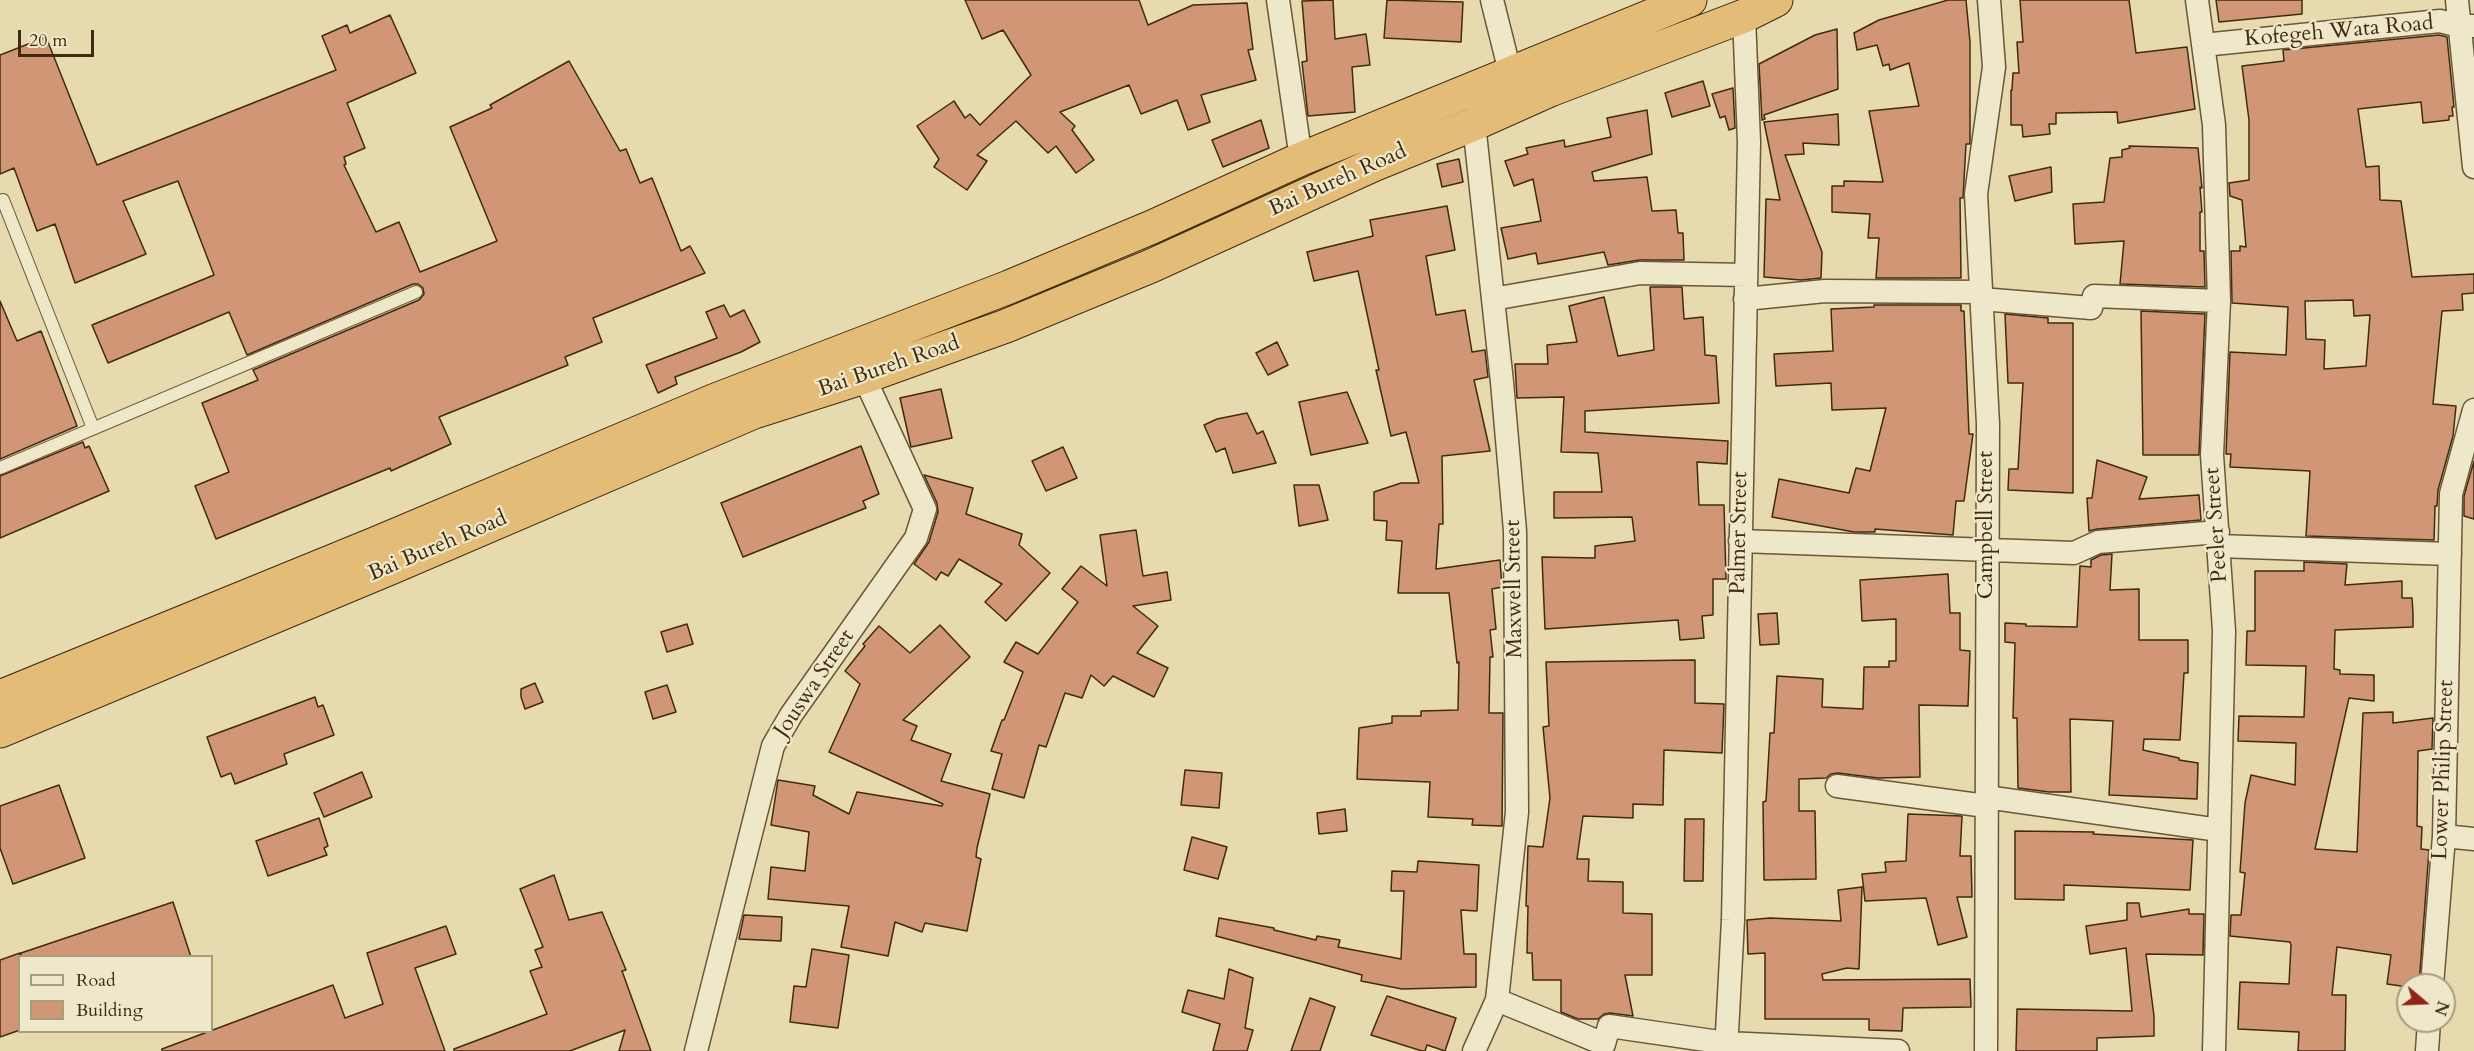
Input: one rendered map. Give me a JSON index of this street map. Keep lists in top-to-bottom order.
{
  "streets": {
    "highway": ["Bai Bureh Road"],
    "street": [
      "Kofegeh Wata Road",
      "Campbell Street",
      "Peeler Street",
      "Palmer Street",
      "Maxwell Street",
      "Jouswa Street",
      "Lower Philip Street"
    ]
  },
  "crossings": [
    ["Kofegeh Wata Road", "Peeler Street"],
    ["Bai Bureh Road", "Palmer Street"],
    ["Bai Bureh Road", "Maxwell Street"],
    ["Bai Bureh Road", "Jouswa Street"]
  ],
  "legend": ["Road", "Building"],
  "scale_bar": "20 m",
  "north": "right"
}
